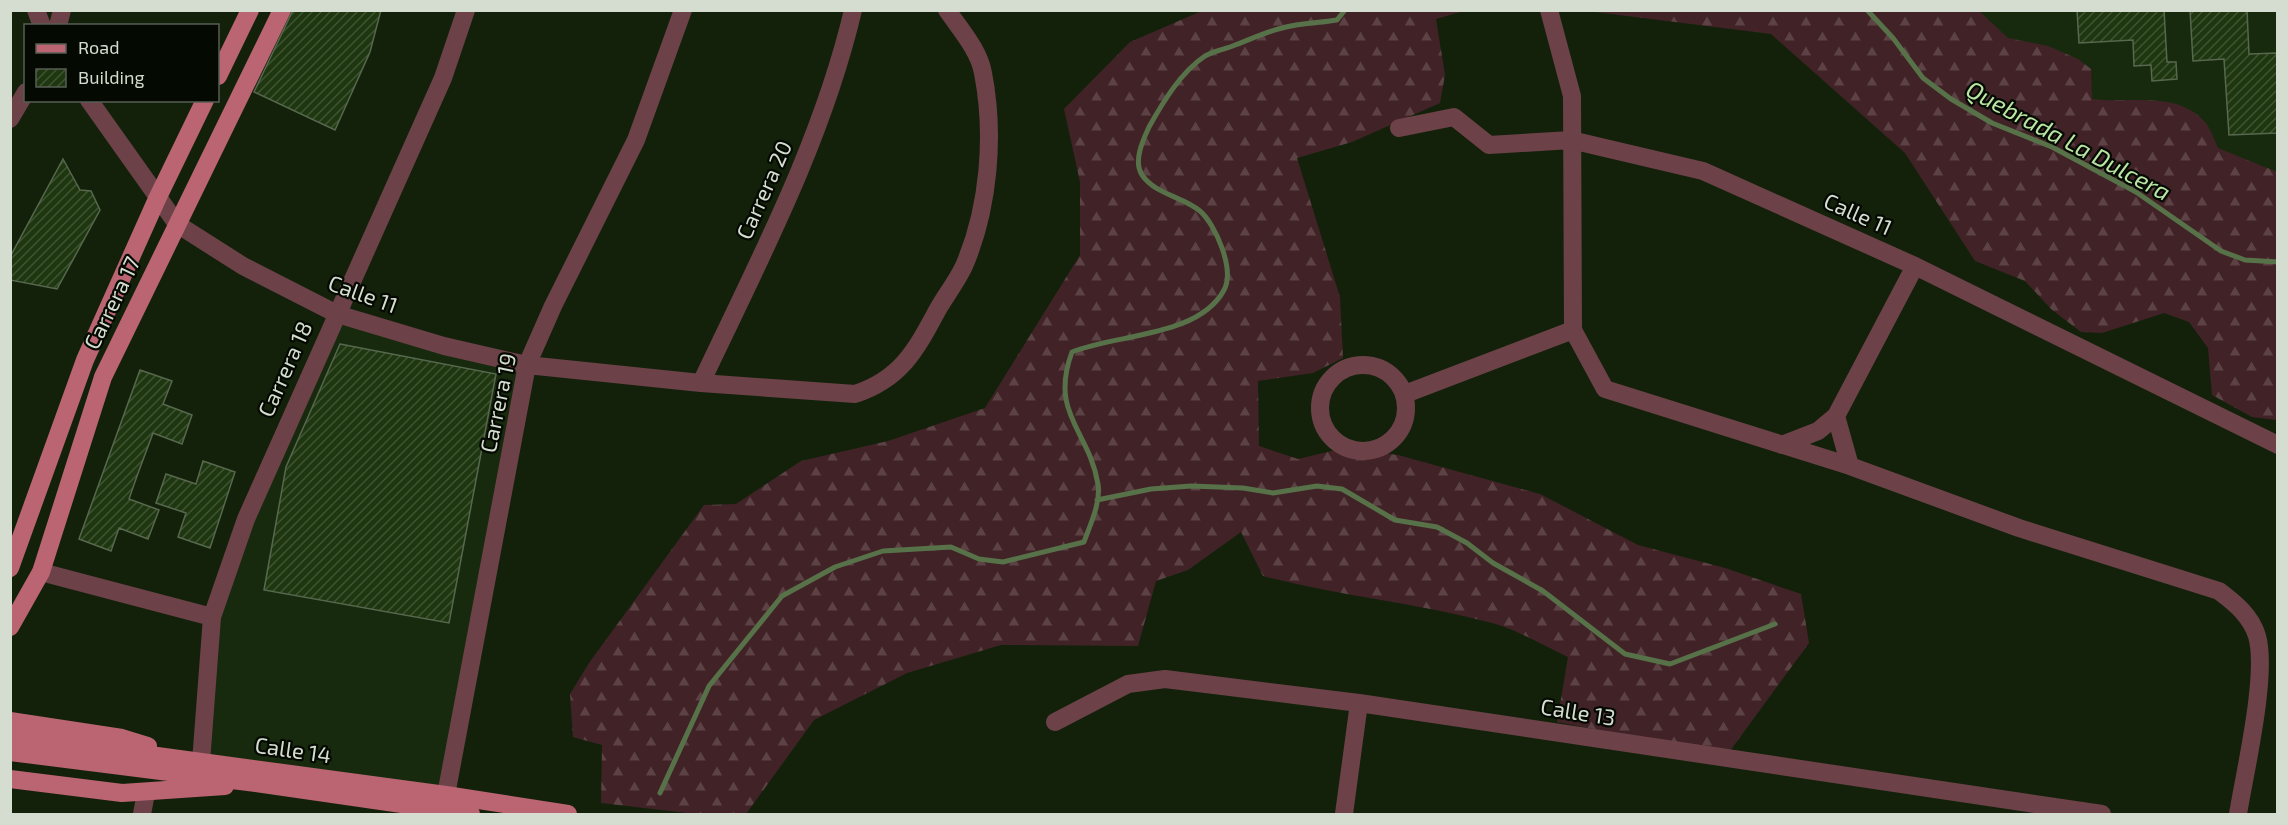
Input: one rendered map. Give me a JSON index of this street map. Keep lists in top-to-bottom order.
{
  "streets": {
    "main road": ["Carrera 17", "Calle 14"],
    "street": [
      "Carrera 20",
      "Calle 11",
      "Carrera 18",
      "Carrera 19",
      "Calle 13"
    ]
  },
  "crossings": [
    ["Carrera 20", "Calle 11"],
    ["Calle 11", "Carrera 17"],
    ["Calle 11", "Carrera 18"],
    ["Calle 11", "Carrera 19"],
    ["Carrera 18", "Calle 14"],
    ["Carrera 19", "Calle 14"]
  ],
  "water": ["Quebrada La Dulcera"],
  "legend": ["Road", "Building"]
}
